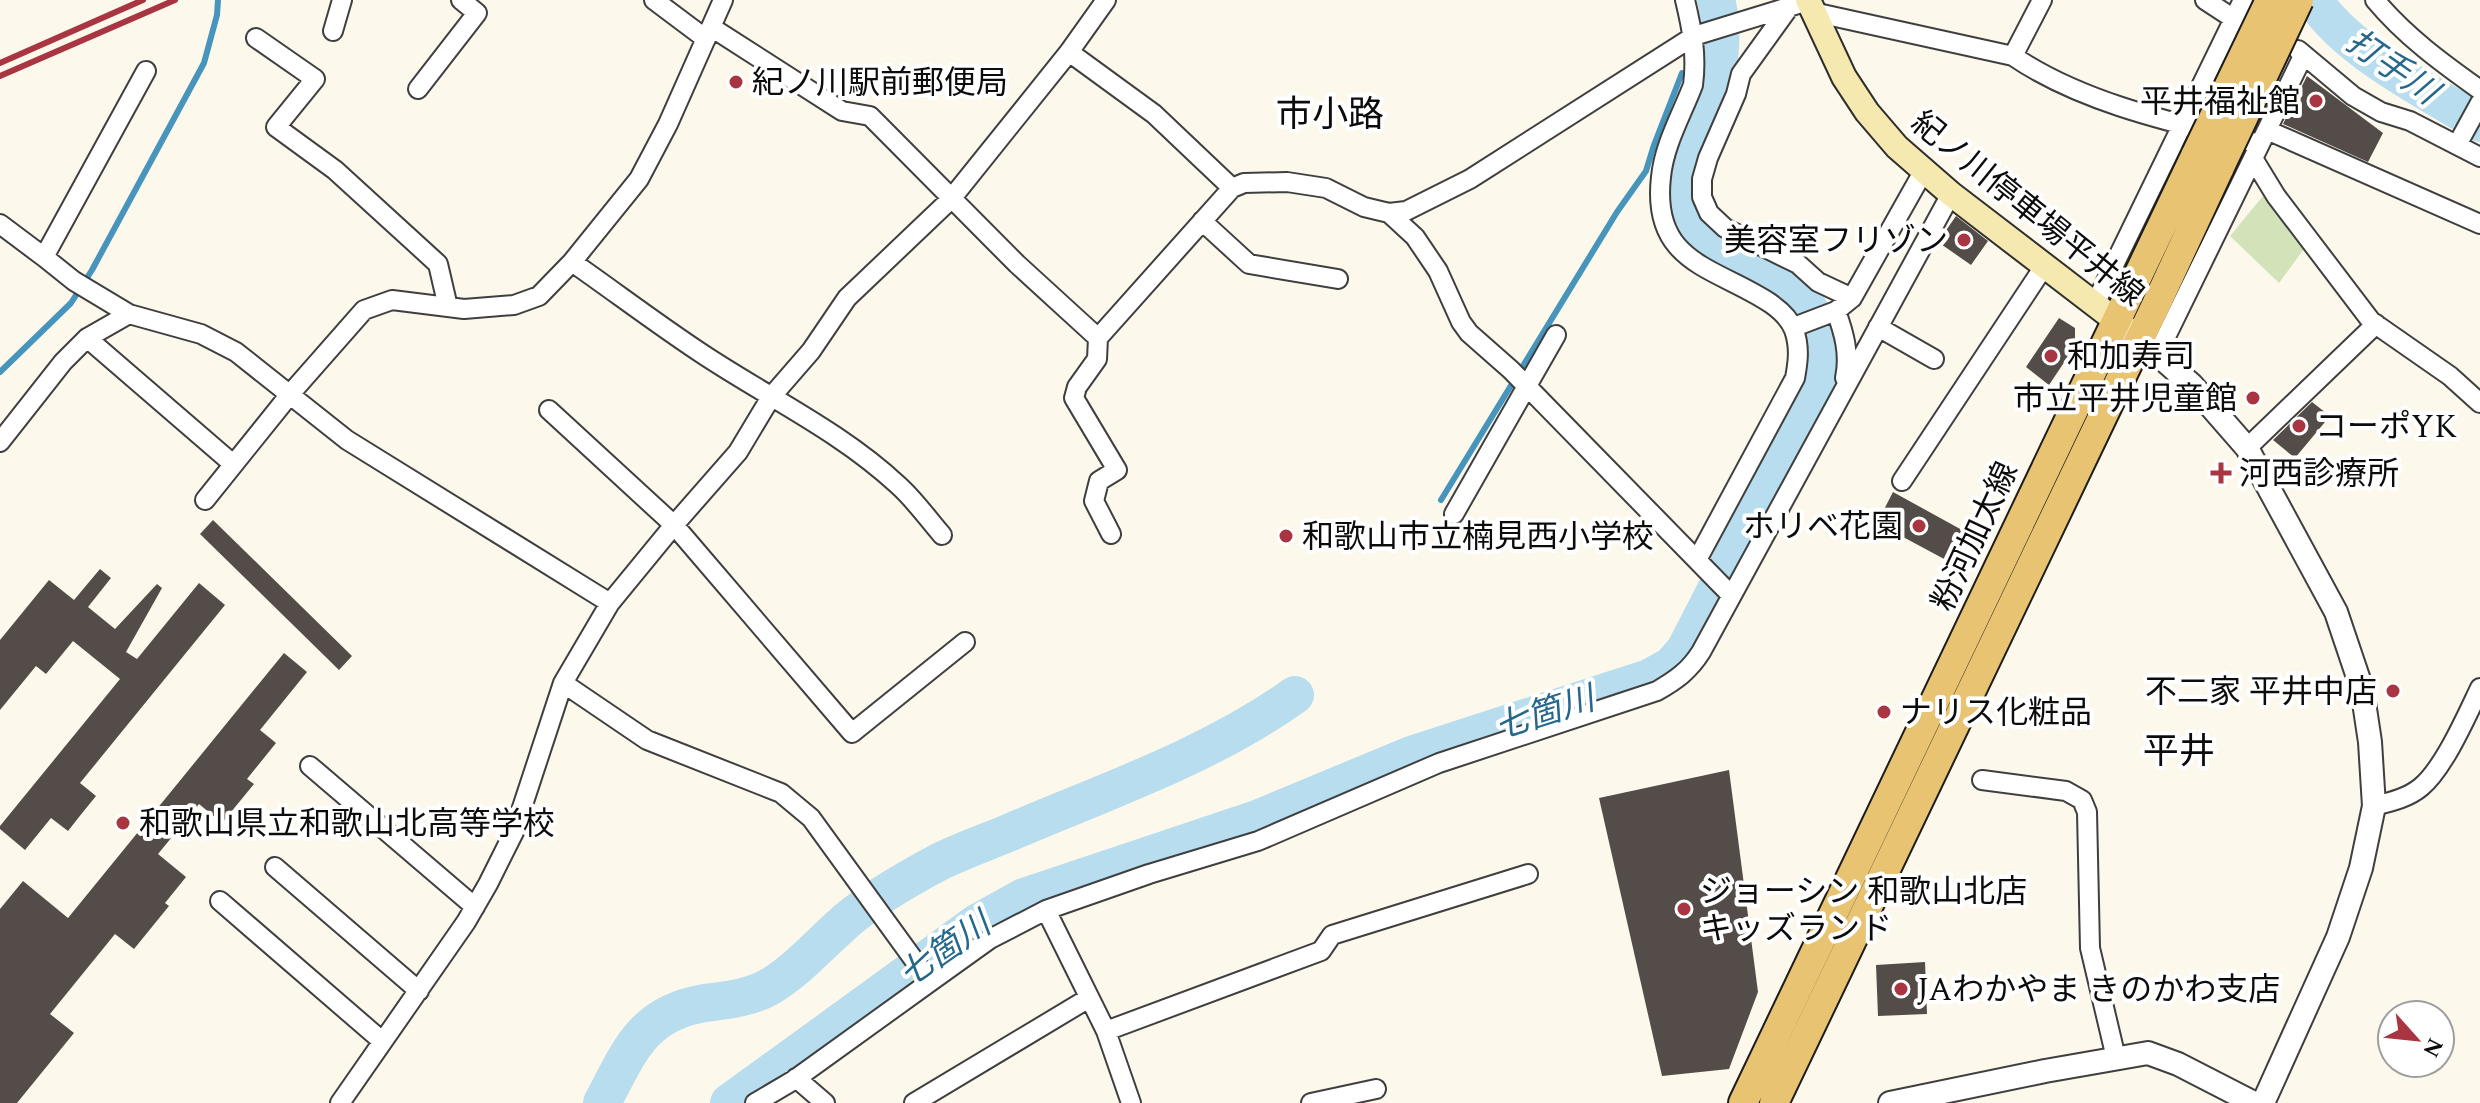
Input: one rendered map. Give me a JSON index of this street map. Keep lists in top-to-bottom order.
{
  "streets": {
    "main road": ["紀ノ川停車場平井線", "粉河加太線"]
  },
  "crossings": [
    ["紀ノ川停車場平井線", "粉河加太線"]
  ],
  "districts": ["市小路", "平井"],
  "water": ["打手川", "七箇川"],
  "places": {
    "other": [
      "紀ノ川駅前郵便局",
      "平井福祉館",
      "美容室フリゾン",
      "和加寿司",
      "市立平井児童館",
      "コーポYK",
      "ホリベ花園",
      "和歌山市立楠見西小学校",
      "不二家 平井中店",
      "ナリス化粧品",
      "和歌山県立和歌山北高等学校",
      "ジョーシン 和歌山北店 キッズランド",
      "JAわかやま きのかわ支店"
    ],
    "health": ["河西診療所"]
  },
  "north": "bottom right"
}
